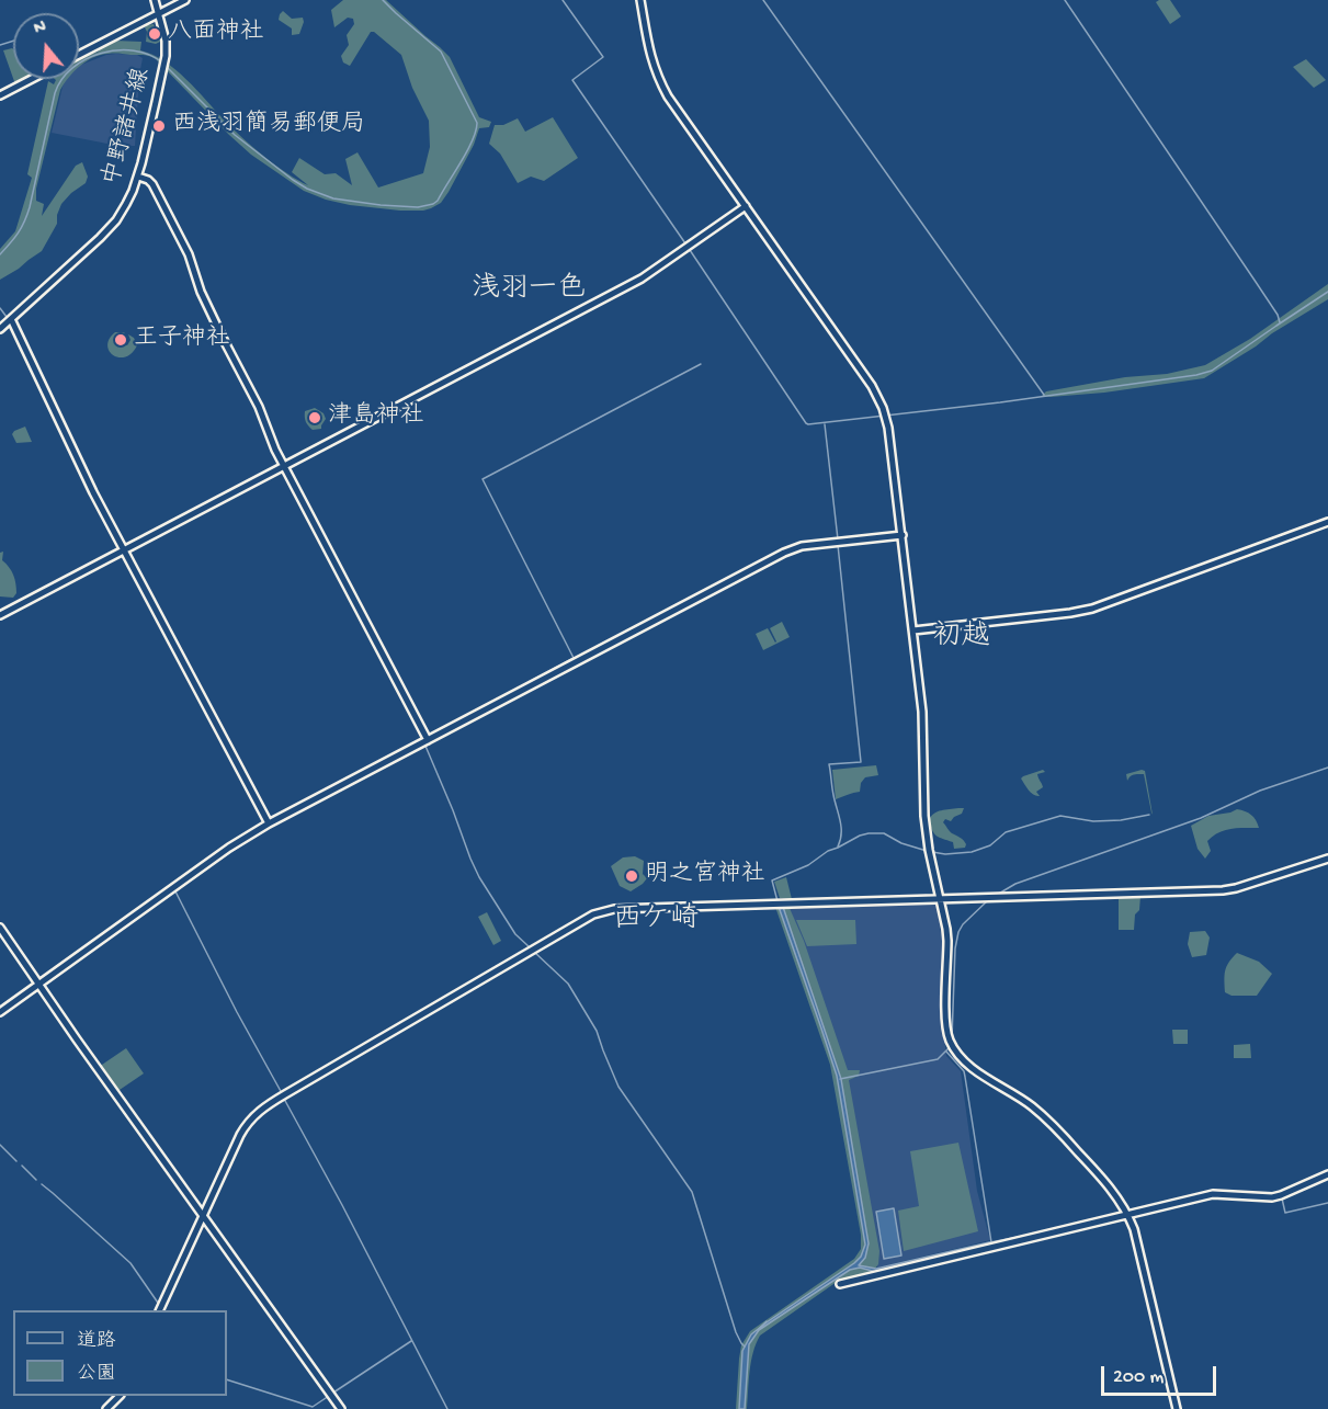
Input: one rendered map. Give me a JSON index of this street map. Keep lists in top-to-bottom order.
{
  "streets": {
    "street": ["中野諸井線"]
  },
  "districts": ["浅羽一色", "初越", "西ケ崎"],
  "places": [
    "八面神社",
    "西浅羽簡易郵便局",
    "王子神社",
    "津島神社",
    "明之宮神社"
  ],
  "legend": ["道路", "公園"],
  "scale_bar": "200 m",
  "north": "top"
}
